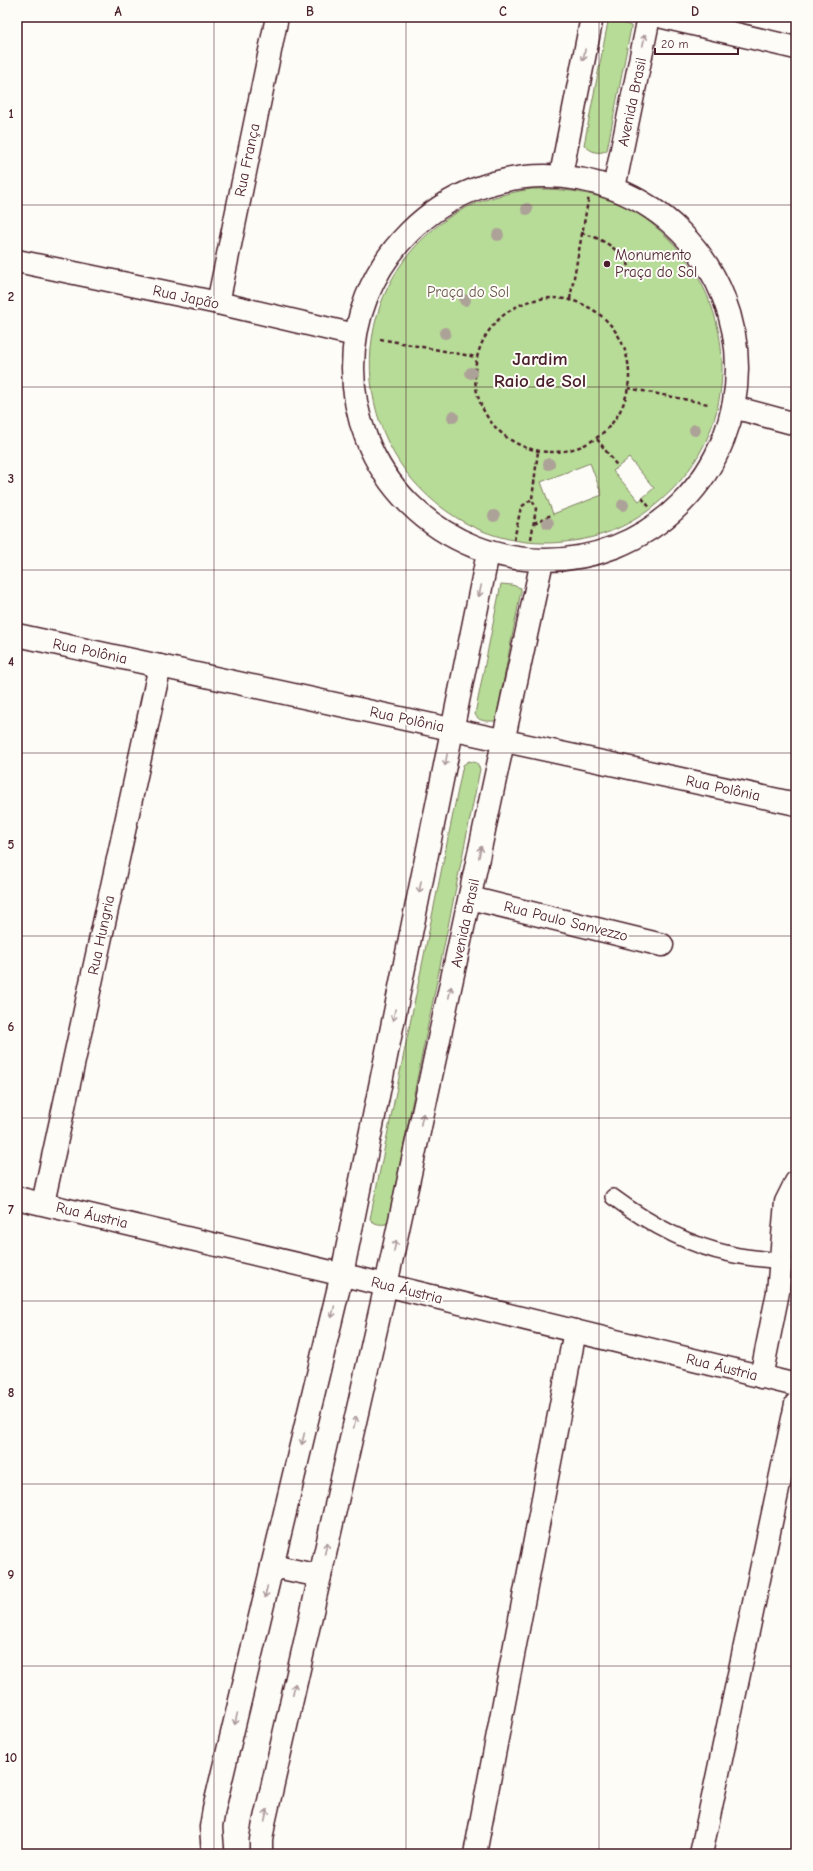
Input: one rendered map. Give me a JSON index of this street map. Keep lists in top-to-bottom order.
{
  "streets": {
    "street": [
      "Avenida Brasil",
      "Rua França",
      "Rua Japão",
      "Rua Polônia",
      "Rua Paulo Sanvezzo",
      "Rua Hungria",
      "Rua Áustria"
    ]
  },
  "crossings": [
    ["Avenida Brasil", "Rua Polônia"],
    ["Avenida Brasil", "Rua Paulo Sanvezzo"],
    ["Avenida Brasil", "Rua Áustria"],
    ["Rua França", "Rua Japão"],
    ["Rua Polônia", "Rua Hungria"],
    ["Rua Hungria", "Rua Áustria"]
  ],
  "districts": ["Jardim Raio de Sol"],
  "parks": ["Praça do Sol"],
  "places": ["Monumento Praça do Sol"],
  "scale_bar": "20 m",
  "grid": {
    "columns": [
      "A",
      "B",
      "C",
      "D"
    ],
    "rows": [
      "1",
      "2",
      "3",
      "4",
      "5",
      "6",
      "7",
      "8",
      "9",
      "10"
    ]
  }
}
